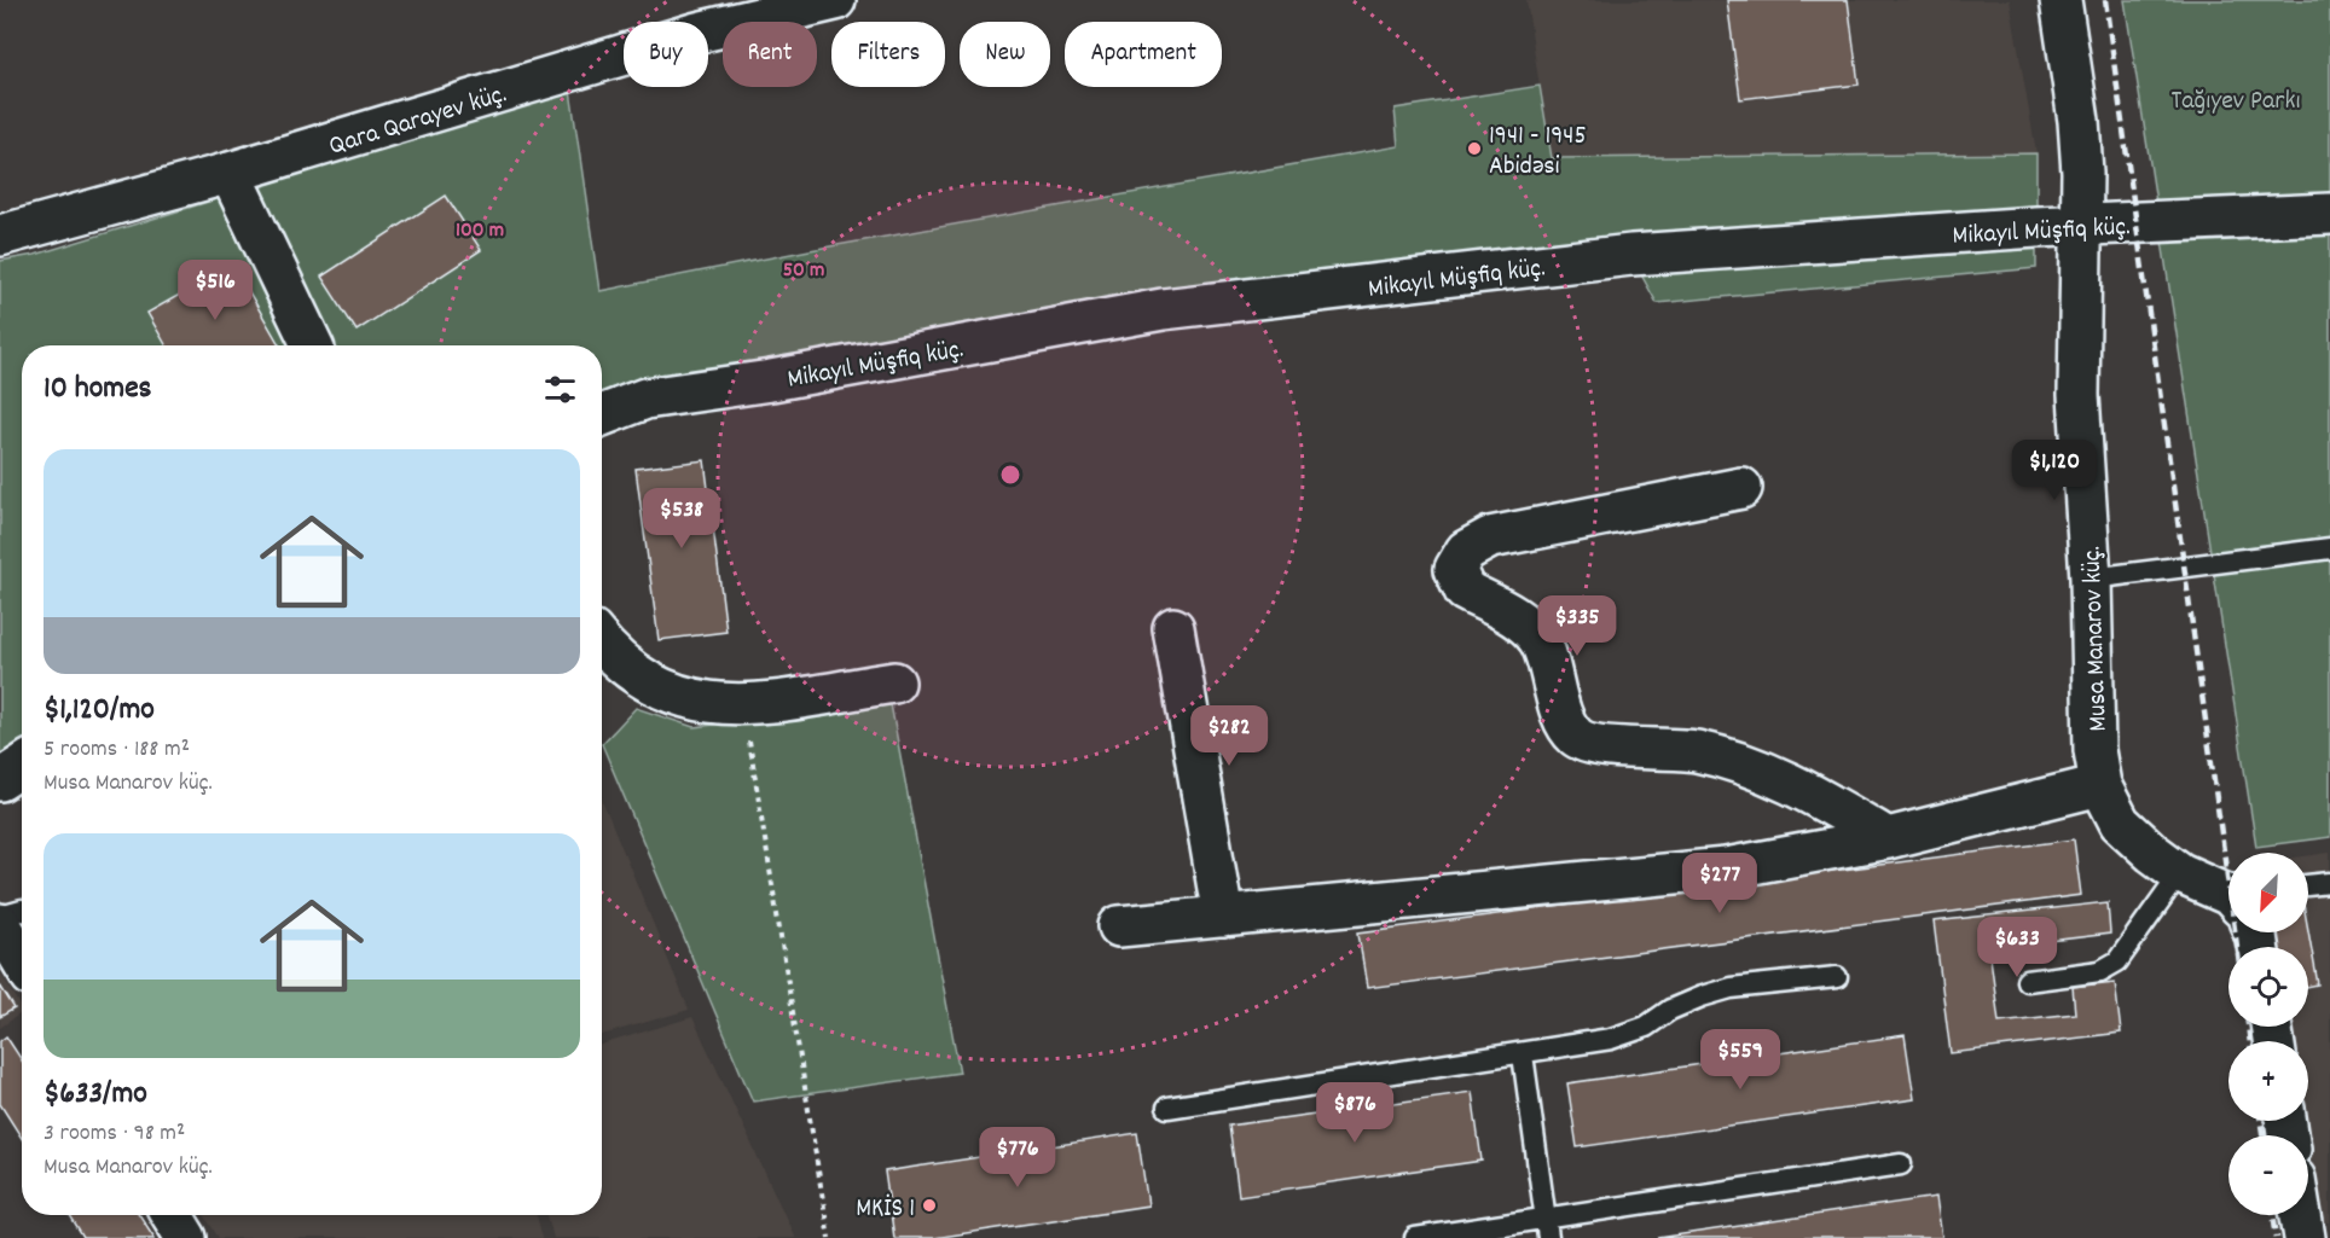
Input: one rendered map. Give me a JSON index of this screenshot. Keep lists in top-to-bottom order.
{
  "streets": {
    "street": ["Qara Qarayev küç.", "Mikayıl Müşfiq küç.", "Musa Manarov küç."]
  },
  "crossings": [
    ["Mikayıl Müşfiq küç.", "Musa Manarov küç."]
  ],
  "parks": ["Tağıyev Parkı"],
  "places": ["1941 - 1945 Abidəsi", "MKİS 1"],
  "north": "bottom left",
  "page": {
    "chip": [
      "Buy",
      "Rent",
      "Filters",
      "New",
      "Apartment"
    ],
    "price": [
      "$516",
      "$1,120",
      "$538",
      "$335",
      "$282",
      "$277",
      "$633",
      "$559",
      "$876",
      "$776"
    ],
    "heading": "10 homes",
    "list": [
      {
        "name": "$1,120/mo",
        "note": "5 rooms · 188 m² · Musa Manarov küç."
      },
      {
        "name": "$633/mo",
        "note": "3 rooms · 98 m² · Musa Manarov küç."
      }
    ],
    "map_buttons": ["+", "−"]
  },
  "rings": ["100 m", "50 m"]
}
